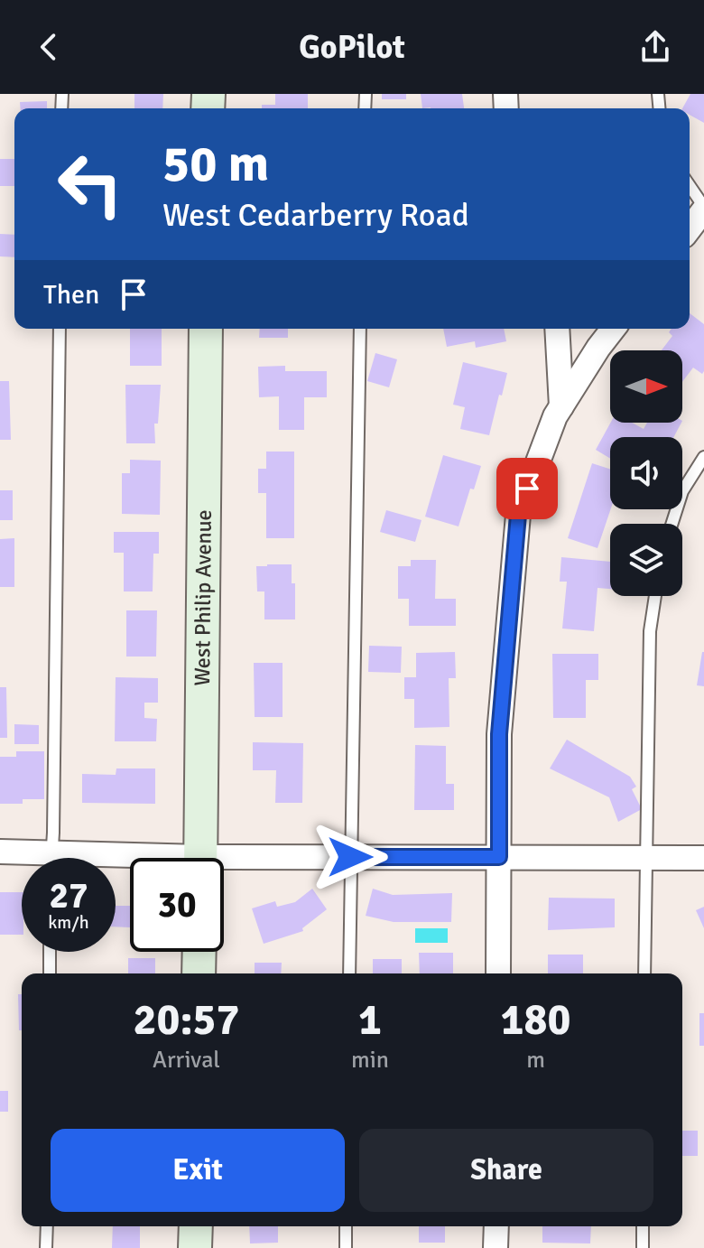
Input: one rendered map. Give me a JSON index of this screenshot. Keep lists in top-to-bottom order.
{
  "streets": {
    "main road": ["West Philip Avenue"]
  },
  "north": "right",
  "page": {
    "header": "GoPilot",
    "turn": ["50 m", "West Cedarberry Road"],
    "then": "Then",
    "speed": "27 km/h",
    "limit": "30",
    "eta": [
      "20:57",
      "Arrival",
      "1",
      "min",
      "180",
      "m"
    ],
    "buttons": ["Exit", "Share"]
  }
}
